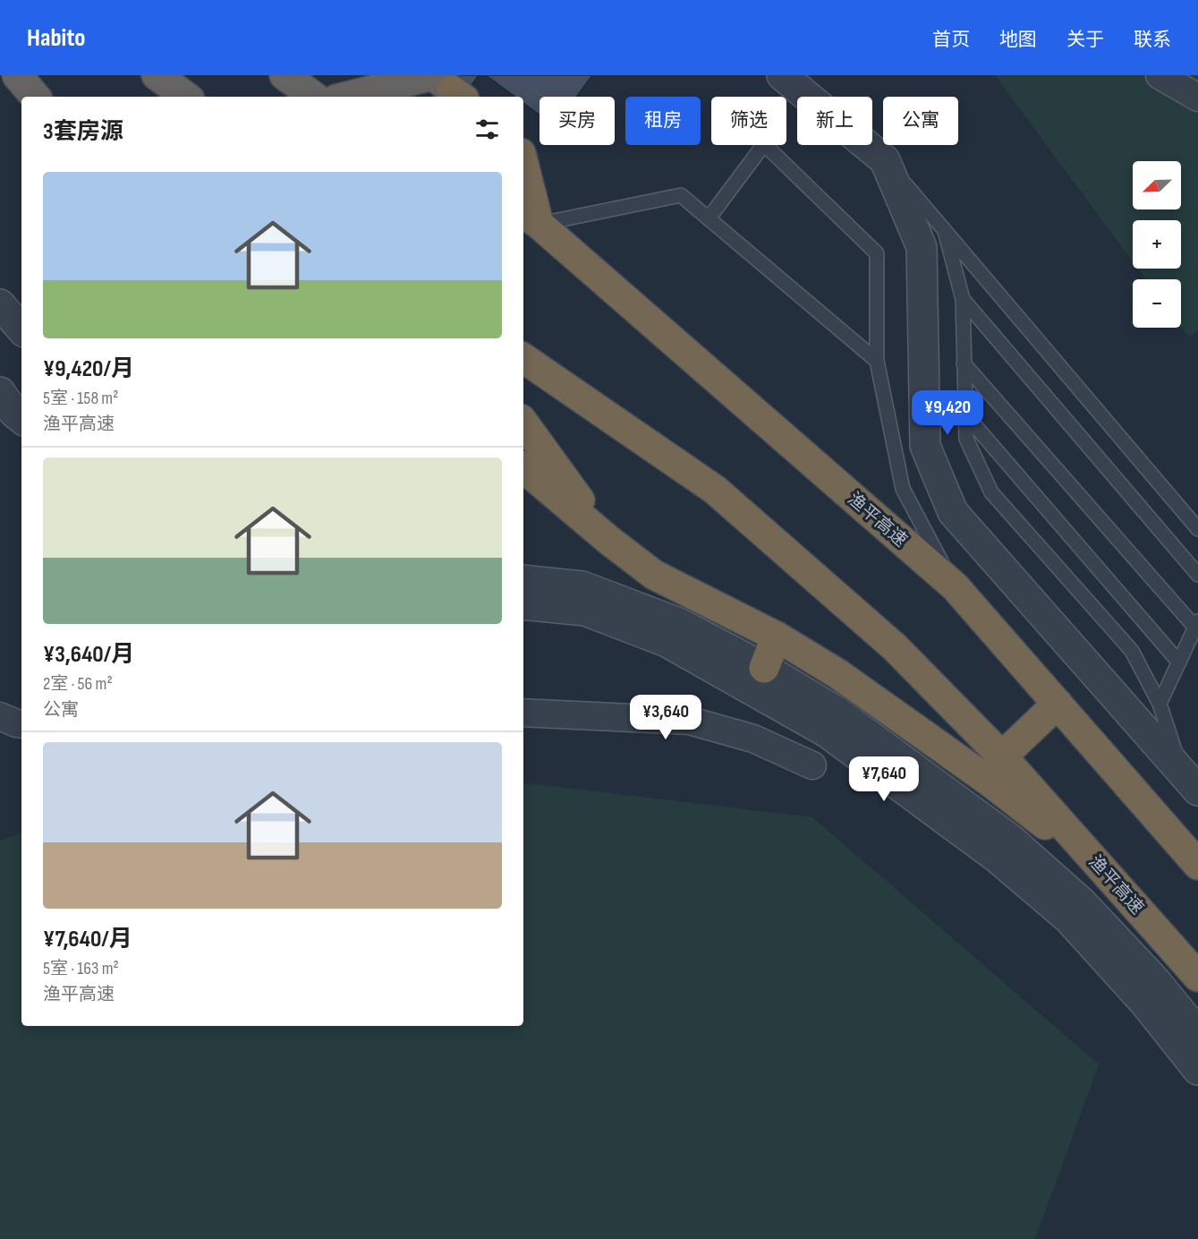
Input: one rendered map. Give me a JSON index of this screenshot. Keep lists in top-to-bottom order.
{
  "streets": {
    "highway": ["渔平高速"]
  },
  "north": "bottom left",
  "page": {
    "header": "Habito",
    "nav": [
      "首页",
      "地图",
      "关于",
      "联系"
    ],
    "chip": [
      "买房",
      "租房",
      "筛选",
      "新上",
      "公寓"
    ],
    "heading": "3套房源",
    "map_buttons": ["+", "−"],
    "list": [
      {
        "name": "¥9,420/月",
        "note": "5室 · 158 m² · 渔平高速"
      },
      {
        "name": "¥3,640/月",
        "note": "2室 · 56 m² · 公寓"
      },
      {
        "name": "¥7,640/月",
        "note": "5室 · 163 m² · 渔平高速"
      }
    ],
    "price": ["¥9,420", "¥3,640", "¥7,640"]
  }
}
